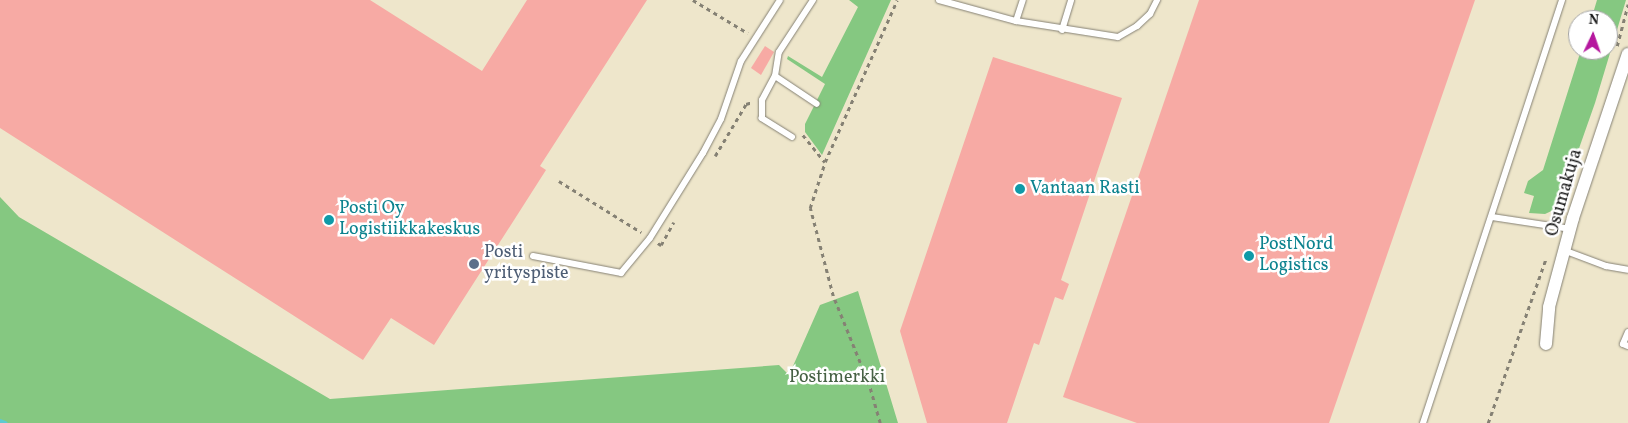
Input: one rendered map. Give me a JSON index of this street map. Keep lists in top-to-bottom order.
{
  "streets": {
    "street": ["Osumakuja"]
  },
  "parks": ["Postimerkki"],
  "places": [
    "Vantaan Rasti",
    "Posti Oy Logistiikkakeskus",
    "PostNord Logistics",
    "Posti yrityspiste"
  ],
  "north": "top"
}
